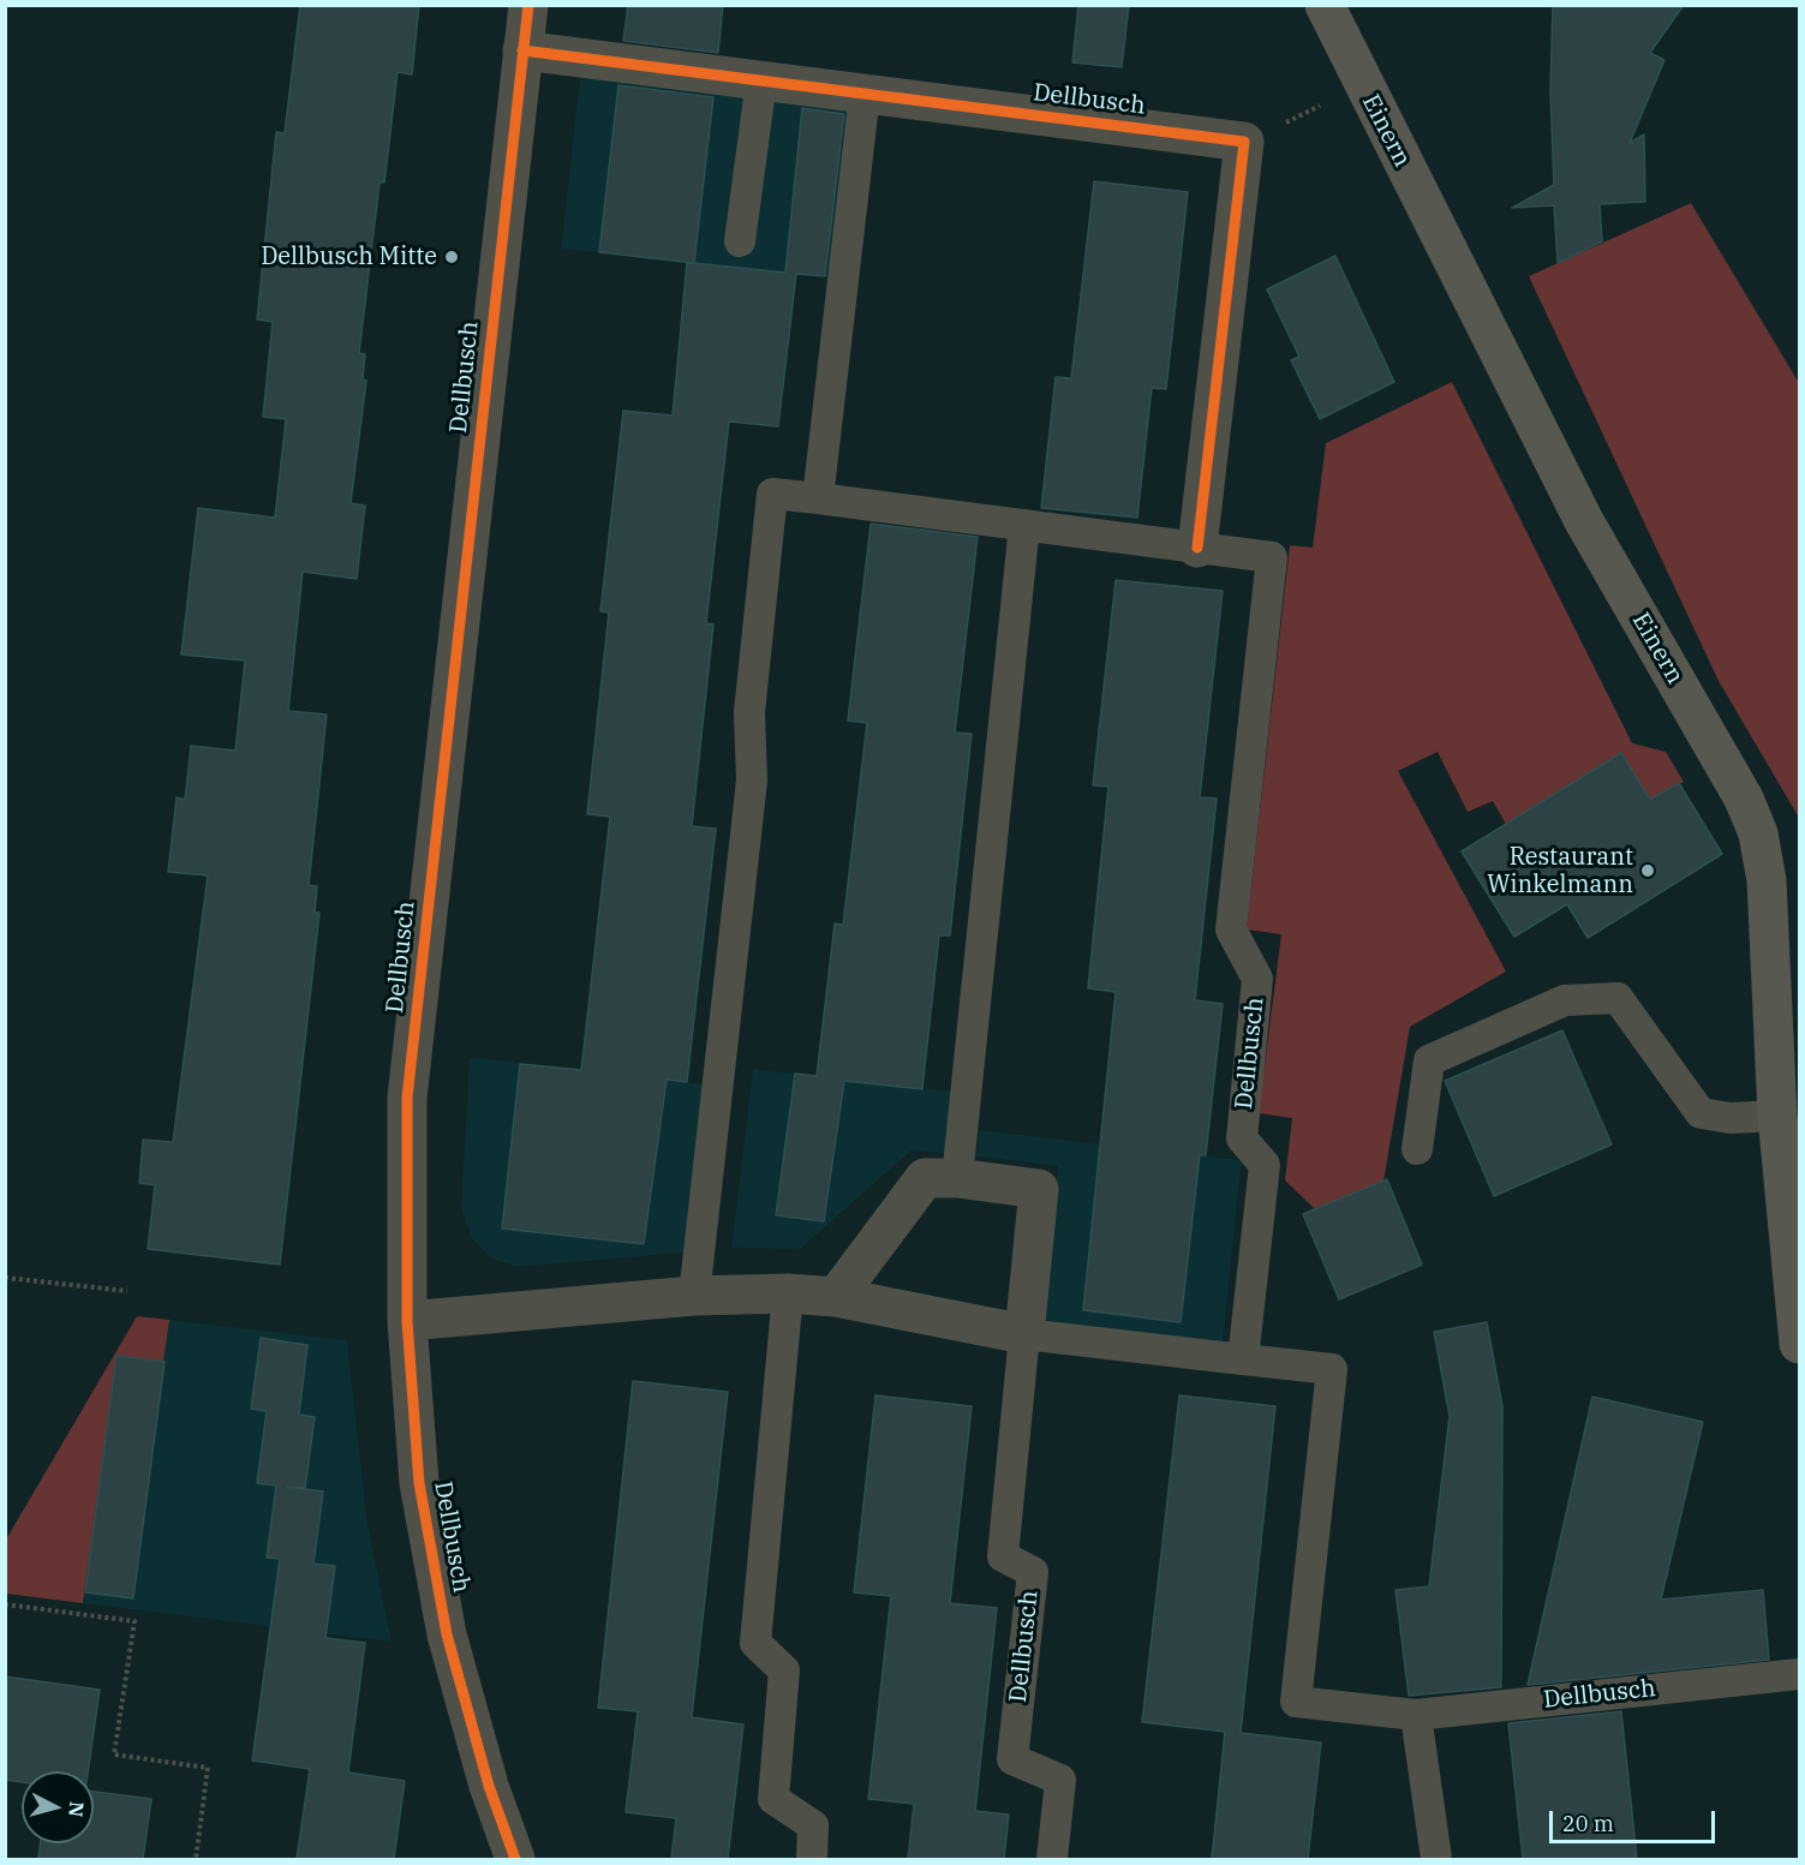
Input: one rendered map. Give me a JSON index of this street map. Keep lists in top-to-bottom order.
{
  "streets": {
    "main road": ["Einern"],
    "street": ["Dellbusch"]
  },
  "places": ["Dellbusch Mitte", "Restaurant Winkelmann"],
  "scale_bar": "20 m",
  "north": "right"
}
